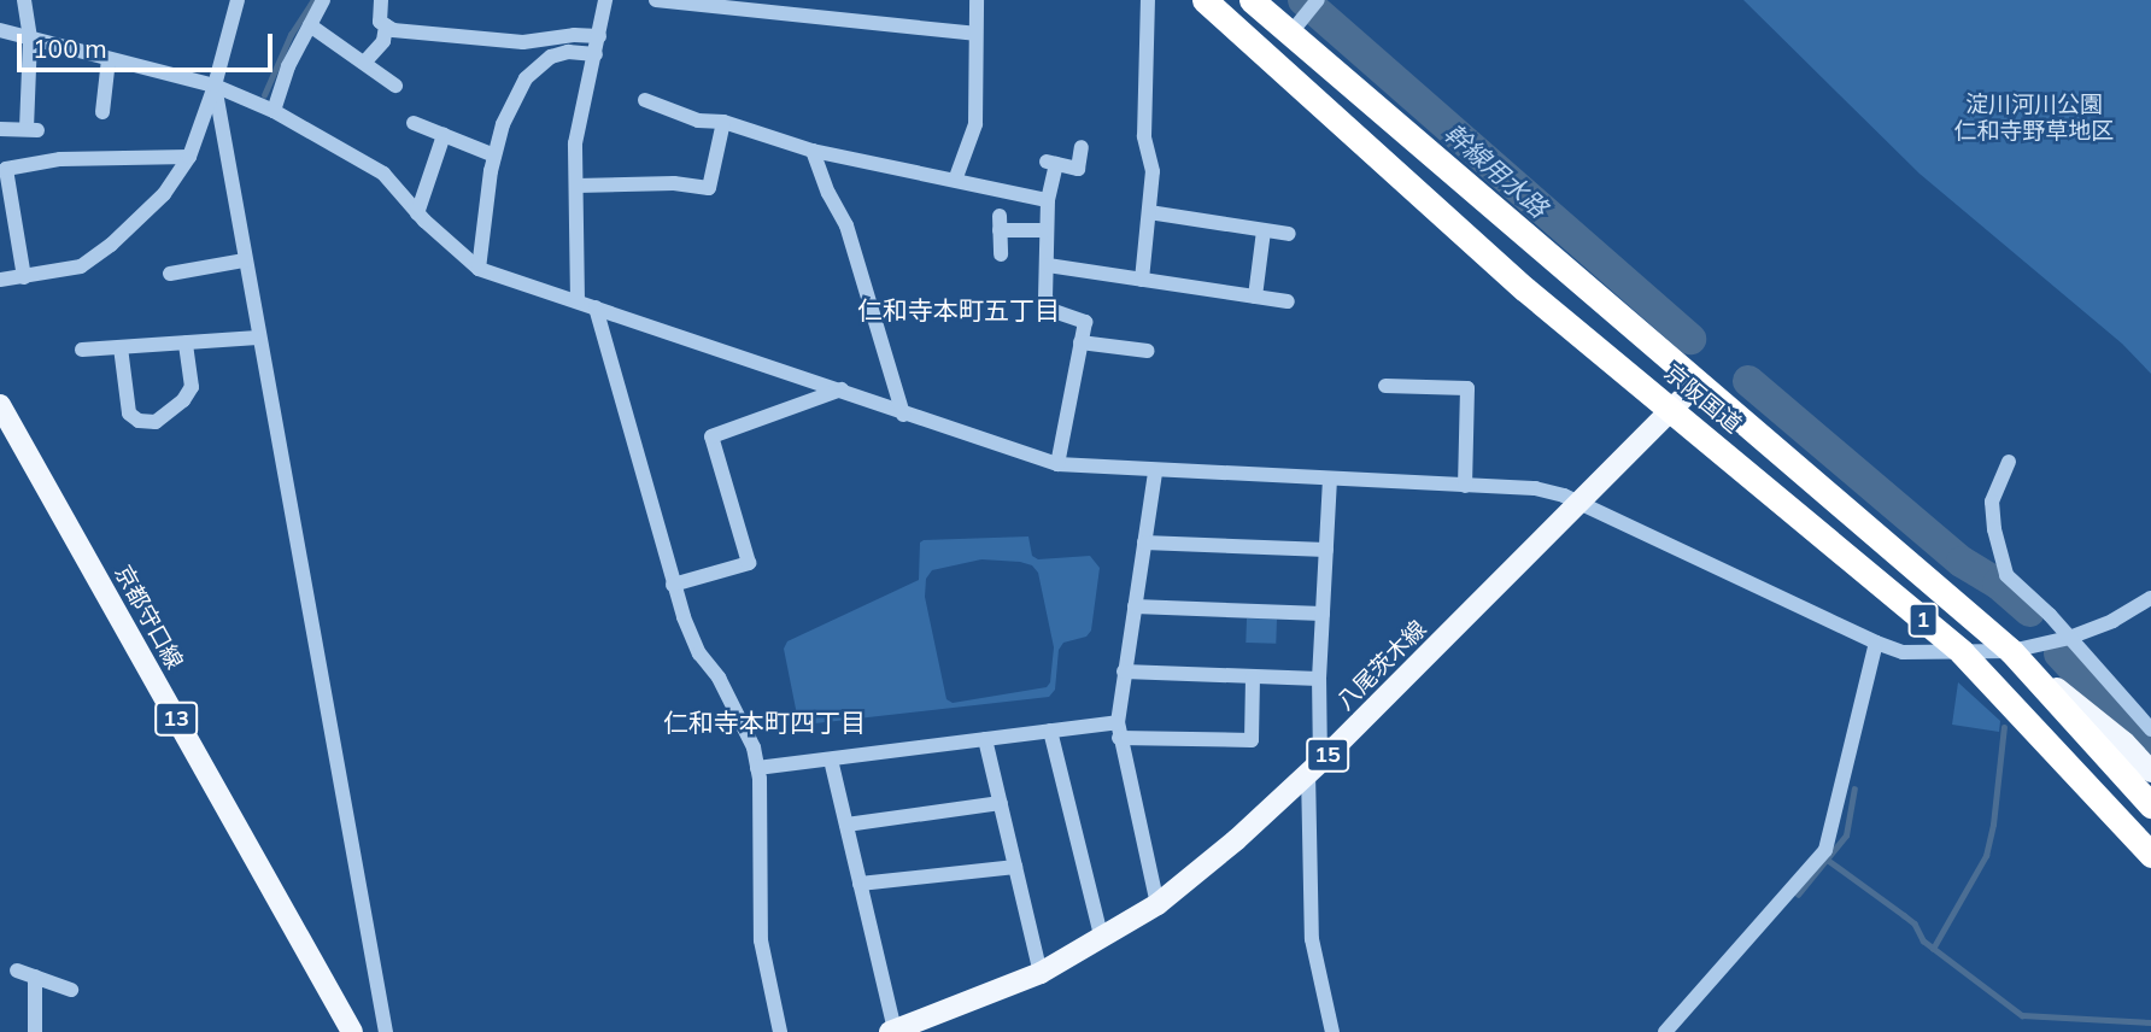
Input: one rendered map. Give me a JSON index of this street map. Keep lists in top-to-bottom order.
{
  "streets": {
    "highway": ["京阪国道", "1"],
    "main road": [
      "京都守口線",
      "八尾茨木線",
      "13",
      "15"
    ]
  },
  "crossings": [
    ["京阪国道", "八尾茨木線"]
  ],
  "districts": ["仁和寺本町五丁目", "仁和寺本町四丁目"],
  "water": ["幹線用水路"],
  "parks": ["淀川河川公園 仁和寺野草地区"],
  "scale_bar": "100 m"
}
